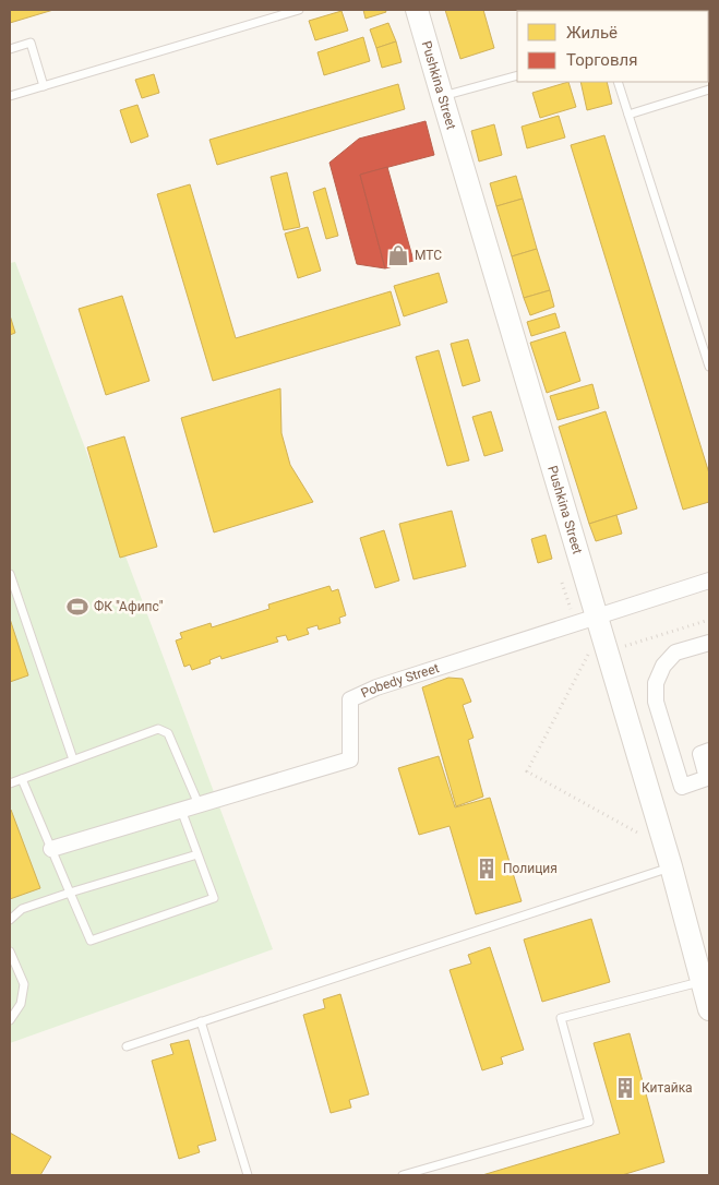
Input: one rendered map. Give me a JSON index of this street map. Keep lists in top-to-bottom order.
{
  "streets": {
    "street": ["Pushkina Street", "Pobedy Street"]
  },
  "crossings": [
    ["Pushkina Street", "Pobedy Street"]
  ],
  "places": {
    "shop": ["МТС"],
    "sports": ["ФК \"Афипс\""],
    "building": ["Полиция", "Китайка"]
  },
  "legend": ["Жильё", "Торговля"]
}
